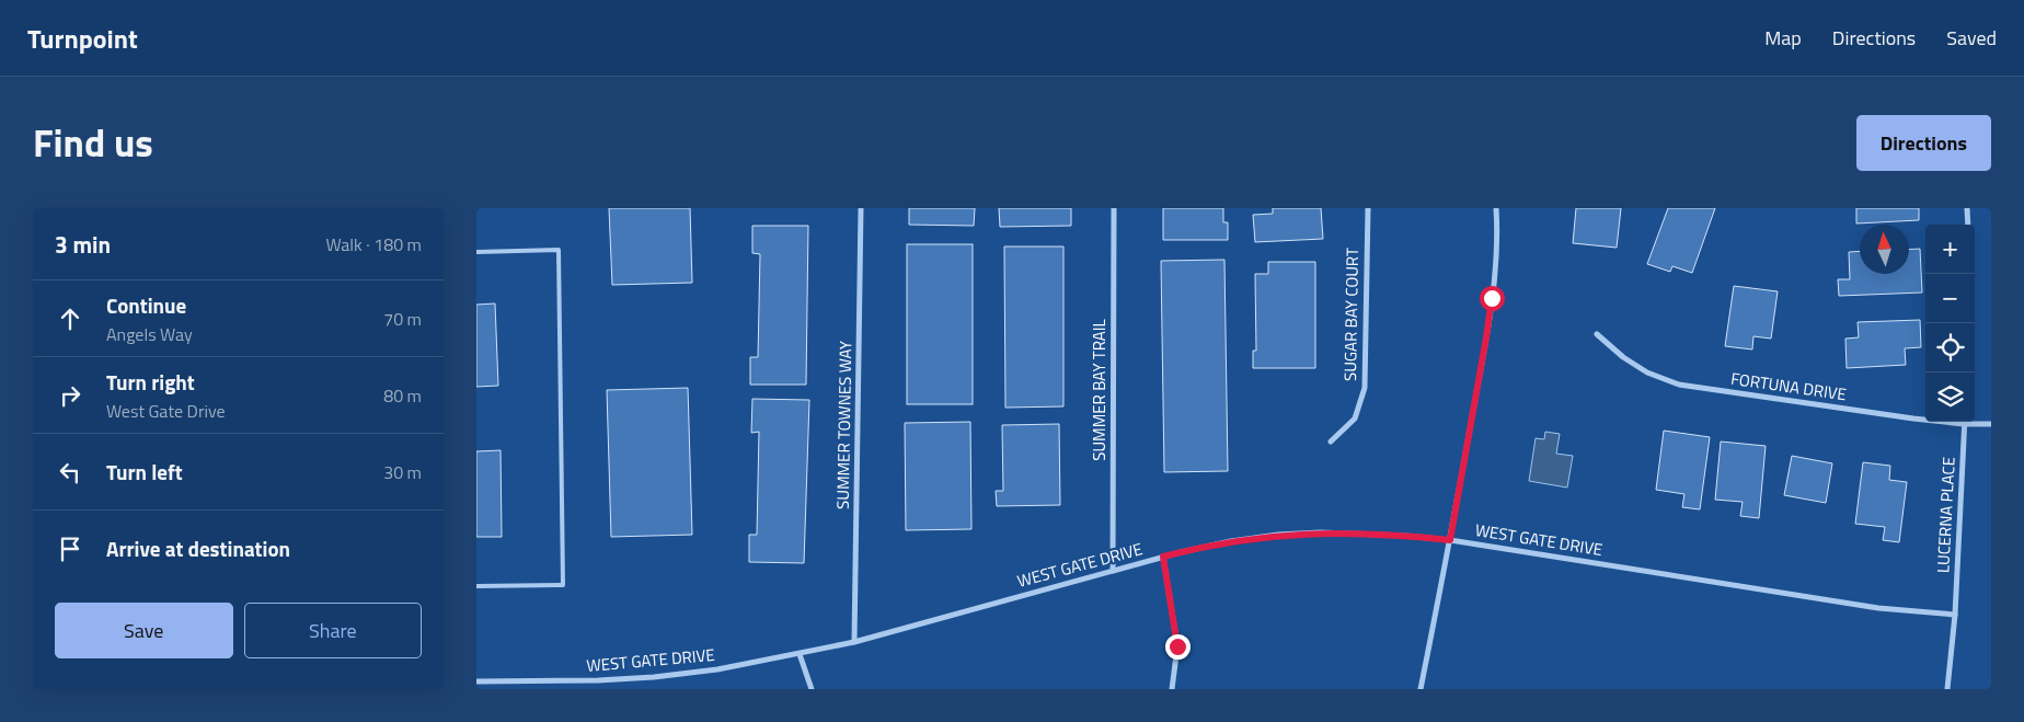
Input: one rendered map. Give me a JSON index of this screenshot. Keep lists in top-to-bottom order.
{
  "streets": {
    "street": [
      "SUGAR BAY COURT",
      "FORTUNA DRIVE",
      "SUMMER BAY TRAIL",
      "SUMMER TOWNES WAY",
      "LUCERNA PLACE",
      "WEST GATE DRIVE"
    ]
  },
  "crossings": [
    ["SUMMER BAY TRAIL", "WEST GATE DRIVE"],
    ["SUMMER TOWNES WAY", "WEST GATE DRIVE"],
    ["LUCERNA PLACE", "WEST GATE DRIVE"]
  ],
  "north": "top",
  "page": {
    "header": "Turnpoint",
    "nav": ["Map", "Directions", "Saved"],
    "title": "Find us",
    "buttons": [
      "Directions",
      ["Save", "Share"]
    ],
    "heading": ["3 min", "Walk · 180 m"],
    "map_buttons": ["+", "−"],
    "list": [
      ["Continue", "Angels Way", "70 m"],
      ["Turn right", "West Gate Drive", "80 m"],
      ["Turn left", "30 m"],
      "Arrive at destination"
    ]
  }
}
